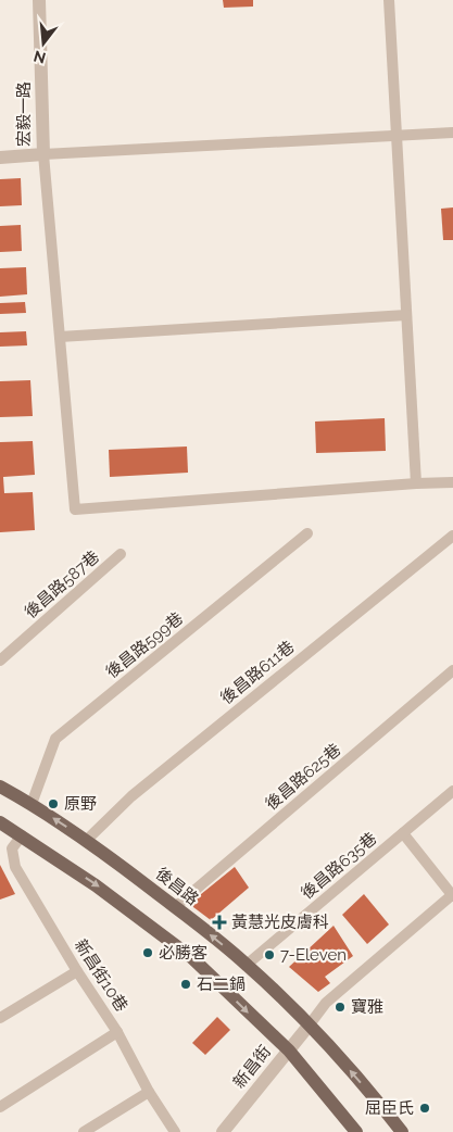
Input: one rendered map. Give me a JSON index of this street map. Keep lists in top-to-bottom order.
{
  "streets": {
    "main road": ["後昌路"],
    "street": ["宏毅一路", "新昌街"],
    "lane": [
      "後昌路587巷",
      "後昌路599巷",
      "後昌路611巷",
      "後昌路625巷",
      "後昌路635巷",
      "新昌街10巷"
    ]
  },
  "crossings": [
    ["後昌路599巷", "後昌路"],
    ["後昌路611巷", "後昌路"],
    ["後昌路625巷", "後昌路"],
    ["後昌路635巷", "後昌路"],
    ["後昌路", "新昌街"]
  ],
  "places": {
    "other": [
      "原野",
      "必勝客",
      "7-Eleven",
      "石二鍋",
      "寶雅",
      "屈臣氏"
    ],
    "health": ["黃慧光皮膚科"]
  },
  "north": "bottom"
}
